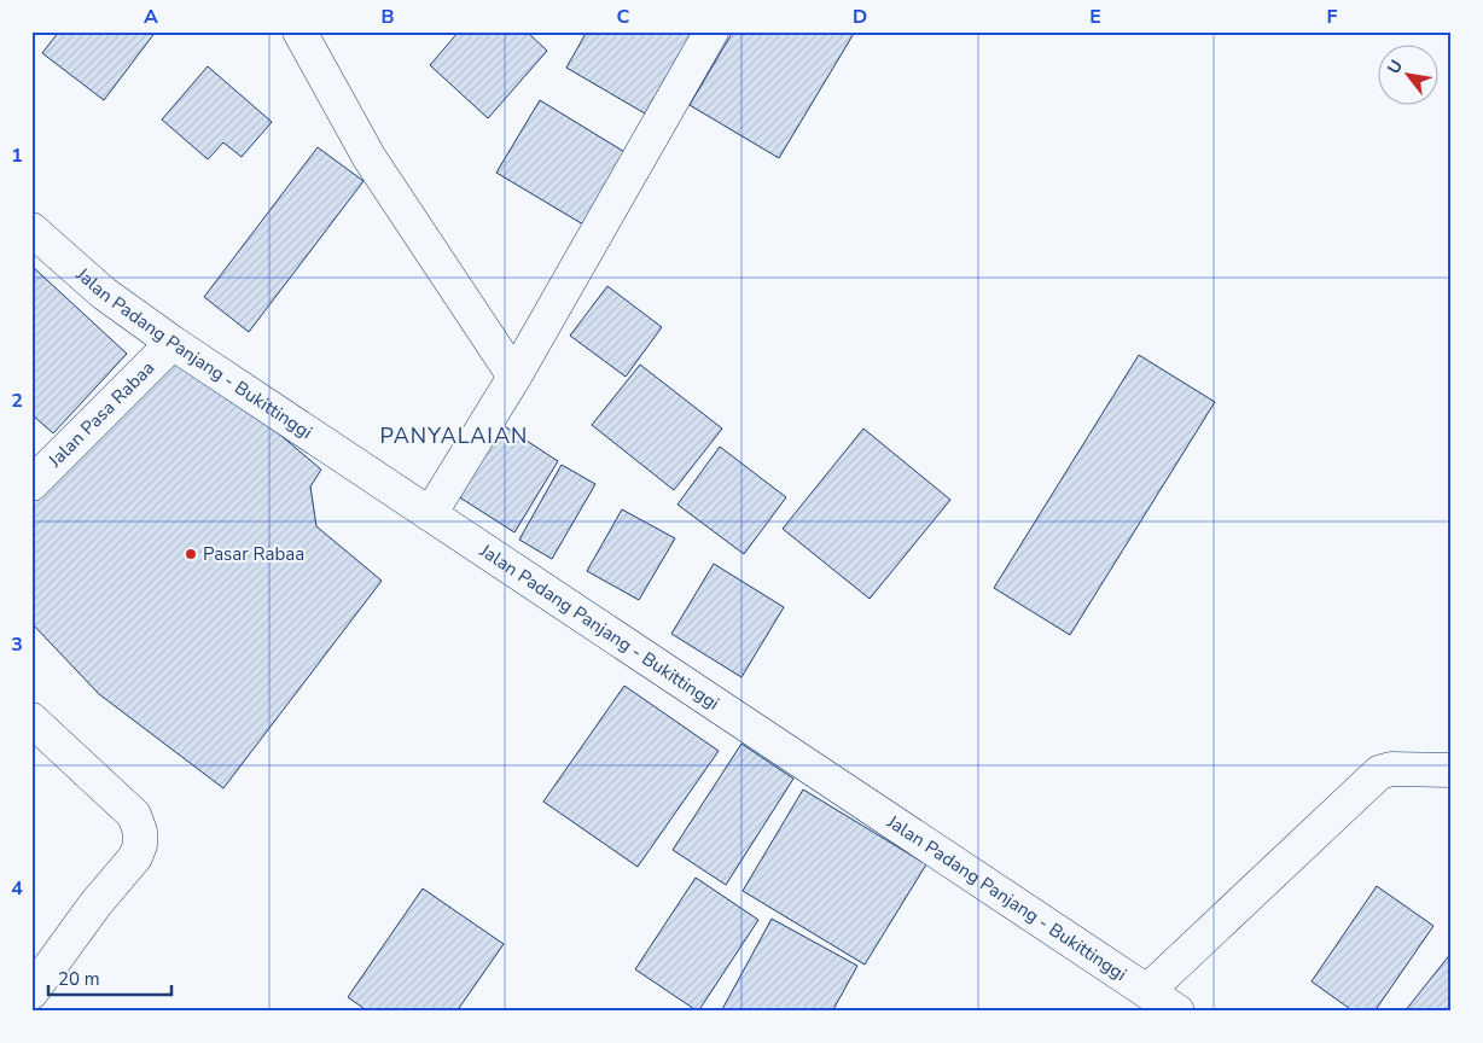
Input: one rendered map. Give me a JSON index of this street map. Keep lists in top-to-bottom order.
{
  "streets": {
    "main road": ["Jalan Padang Panjang - Bukittinggi", "Jalan Pasa Rabaa"]
  },
  "crossings": [
    ["Jalan Padang Panjang - Bukittinggi", "Jalan Pasa Rabaa"]
  ],
  "districts": ["PANYALAIAN"],
  "places": ["Pasar Rabaa"],
  "scale_bar": "20 m",
  "north": "top left",
  "grid": {
    "columns": [
      "A",
      "B",
      "C",
      "D",
      "E",
      "F"
    ],
    "rows": [
      "1",
      "2",
      "3",
      "4"
    ]
  }
}
